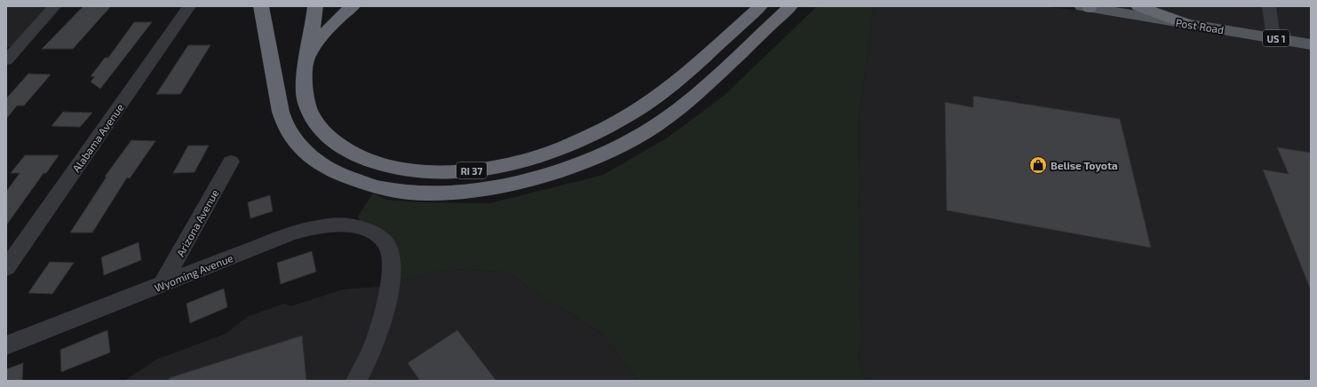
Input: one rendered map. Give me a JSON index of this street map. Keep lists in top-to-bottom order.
{
  "streets": {
    "highway": ["RI 37"],
    "main road": ["Post Road", "US 1"],
    "street": ["Alabama Avenue", "Arizona Avenue", "Wyoming Avenue"]
  },
  "crossings": [
    ["Arizona Avenue", "Wyoming Avenue"]
  ],
  "places": {
    "shop": ["Belise Toyota"]
  }
}
